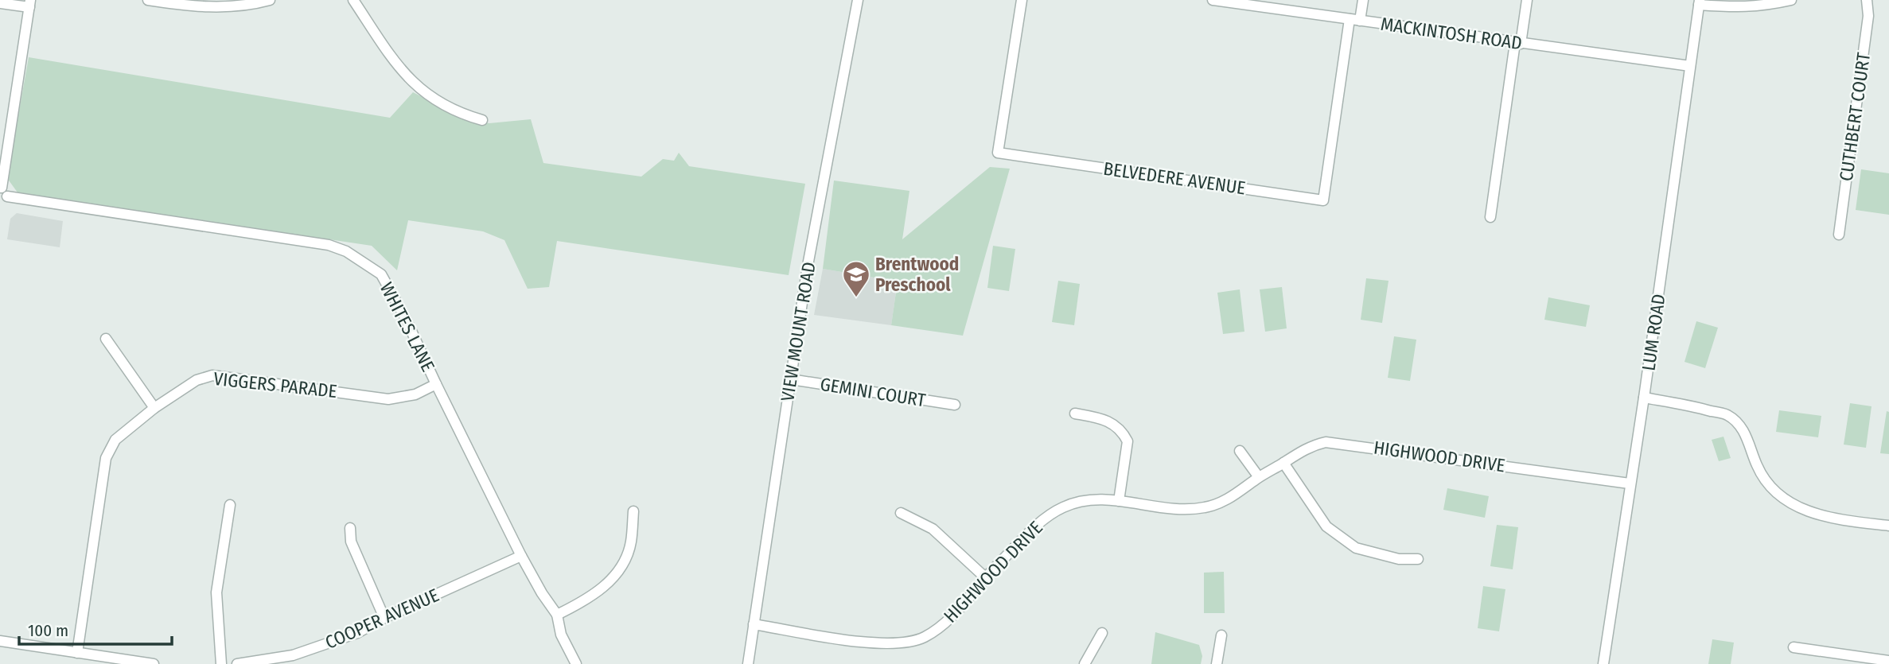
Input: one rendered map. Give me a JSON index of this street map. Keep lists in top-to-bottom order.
{
  "streets": {
    "street": [
      "MACKINTOSH ROAD",
      "CUTHBERT COURT",
      "BELVEDERE AVENUE",
      "WHITES LANE",
      "VIEW MOUNT ROAD",
      "LUM ROAD",
      "VIGGERS PARADE",
      "GEMINI COURT",
      "HIGHWOOD DRIVE",
      "COOPER AVENUE"
    ]
  },
  "crossings": [
    ["MACKINTOSH ROAD", "BELVEDERE AVENUE"],
    ["MACKINTOSH ROAD", "LUM ROAD"],
    ["WHITES LANE", "VIGGERS PARADE"],
    ["WHITES LANE", "COOPER AVENUE"],
    ["VIEW MOUNT ROAD", "GEMINI COURT"],
    ["VIEW MOUNT ROAD", "HIGHWOOD DRIVE"],
    ["LUM ROAD", "HIGHWOOD DRIVE"]
  ],
  "places": {
    "school or university": ["Brentwood Preschool"]
  },
  "scale_bar": "100 m"
}
